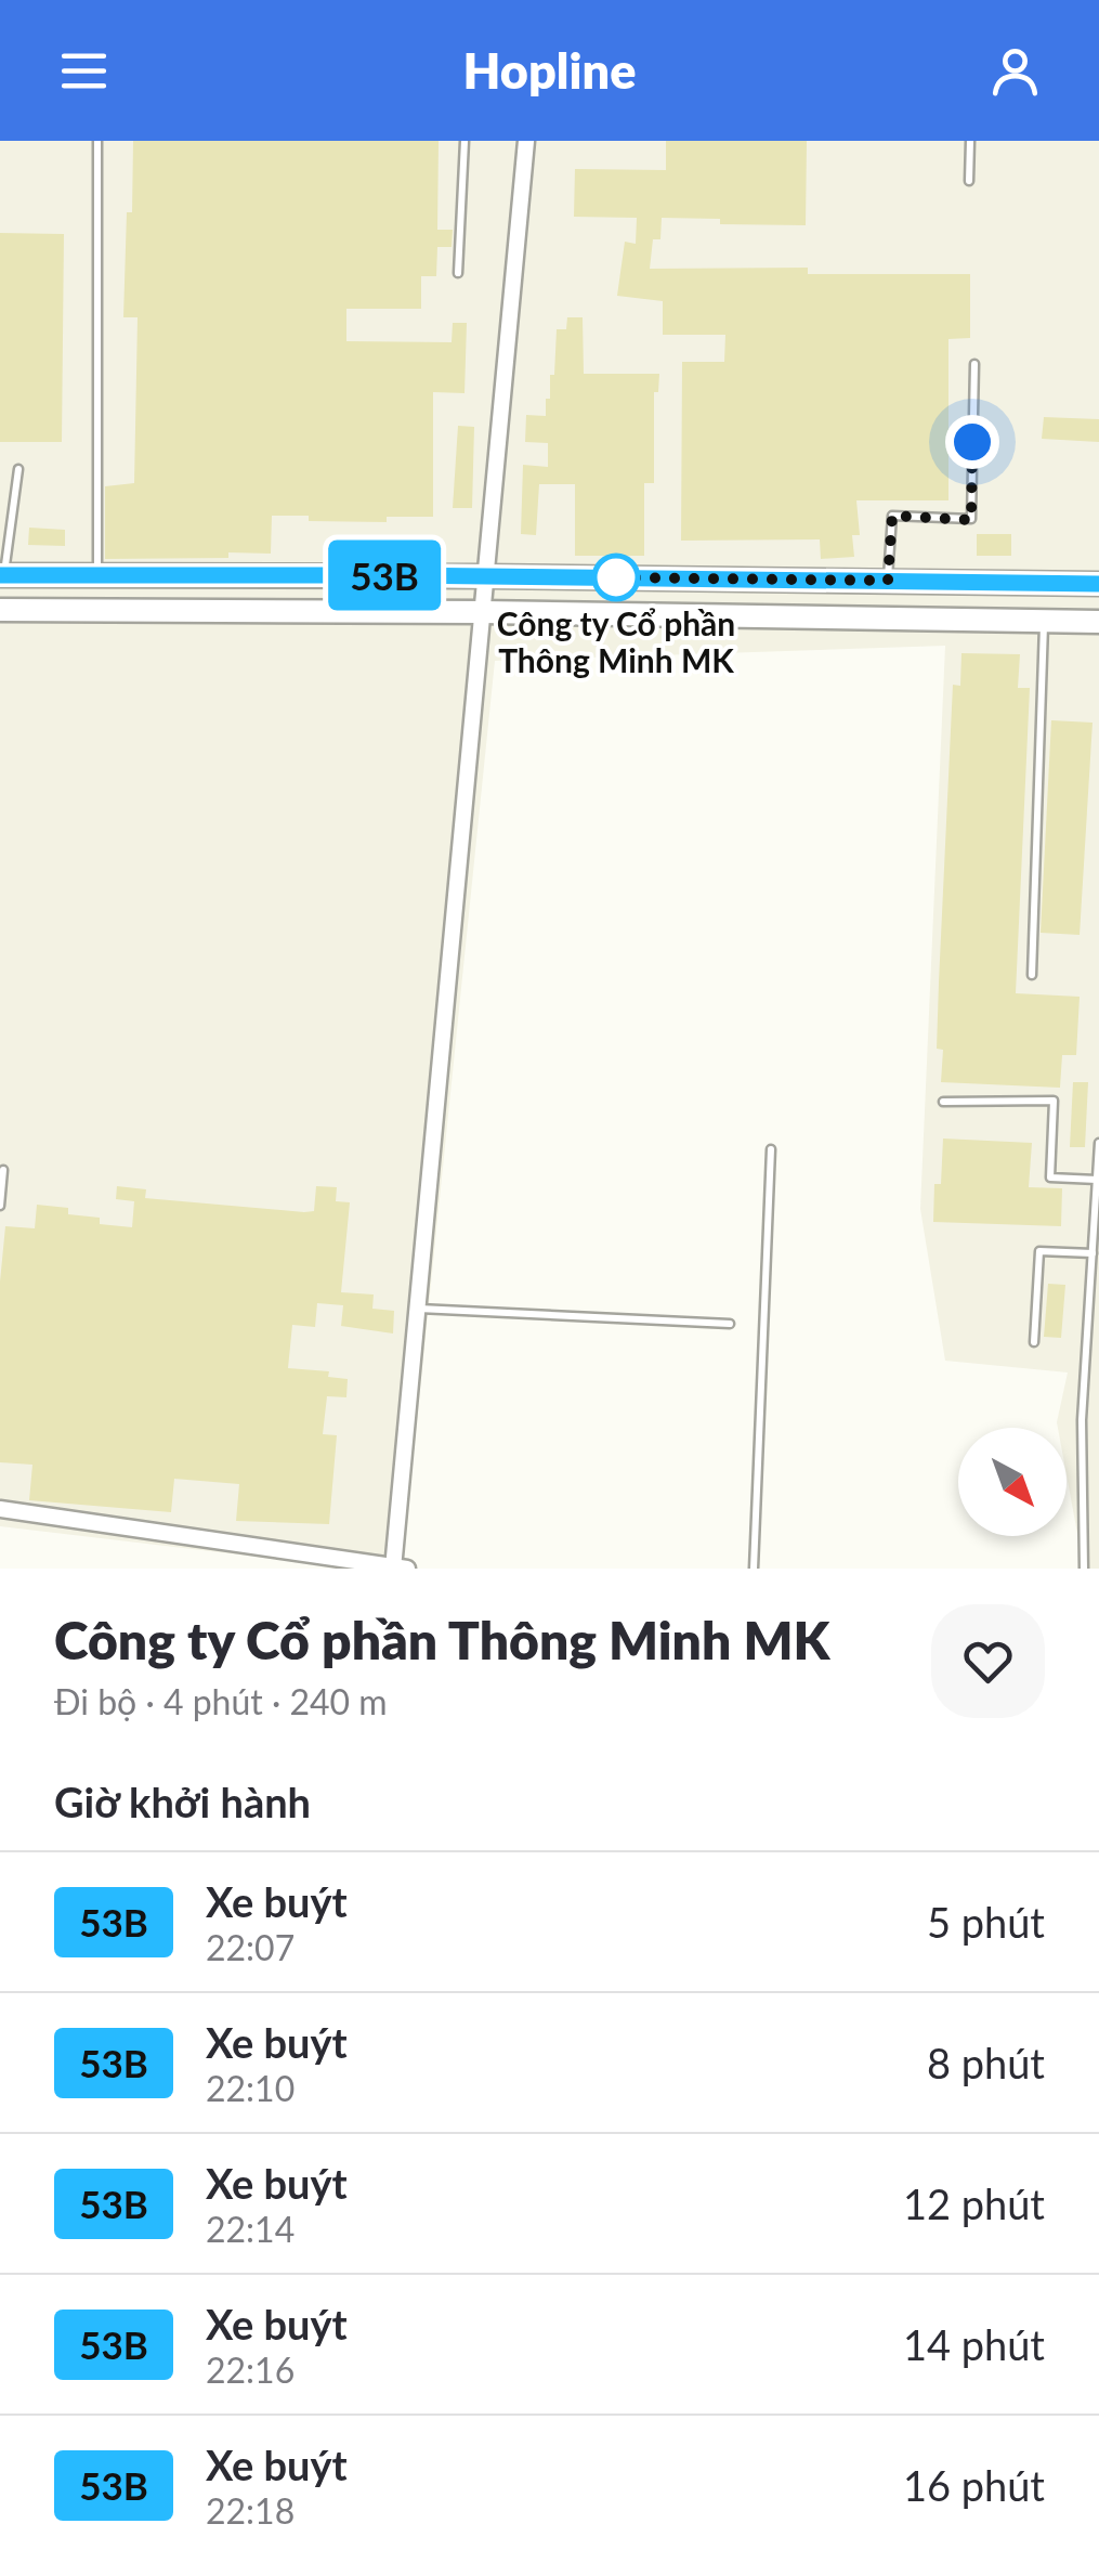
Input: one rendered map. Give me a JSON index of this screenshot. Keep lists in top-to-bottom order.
{
  "places": ["Công ty Cổ phần Thông Minh MK"],
  "lines": ["bus line 53B"],
  "north": "bottom right",
  "page": {
    "header": "Hopline",
    "on_map": "53B",
    "heading": [
      ["Công ty Cổ phần Thông Minh MK", "Đi bộ · 4 phút · 240 m"],
      "Giờ khởi hành"
    ],
    "list": [
      {
        "mark": "53B",
        "name": "Xe buýt",
        "note": "22:07",
        "value": "5 phút"
      },
      {
        "mark": "53B",
        "name": "Xe buýt",
        "note": "22:10",
        "value": "8 phút"
      },
      {
        "mark": "53B",
        "name": "Xe buýt",
        "note": "22:14",
        "value": "12 phút"
      },
      {
        "mark": "53B",
        "name": "Xe buýt",
        "note": "22:16",
        "value": "14 phút"
      },
      {
        "mark": "53B",
        "name": "Xe buýt",
        "note": "22:18",
        "value": "16 phút"
      }
    ]
  }
}
